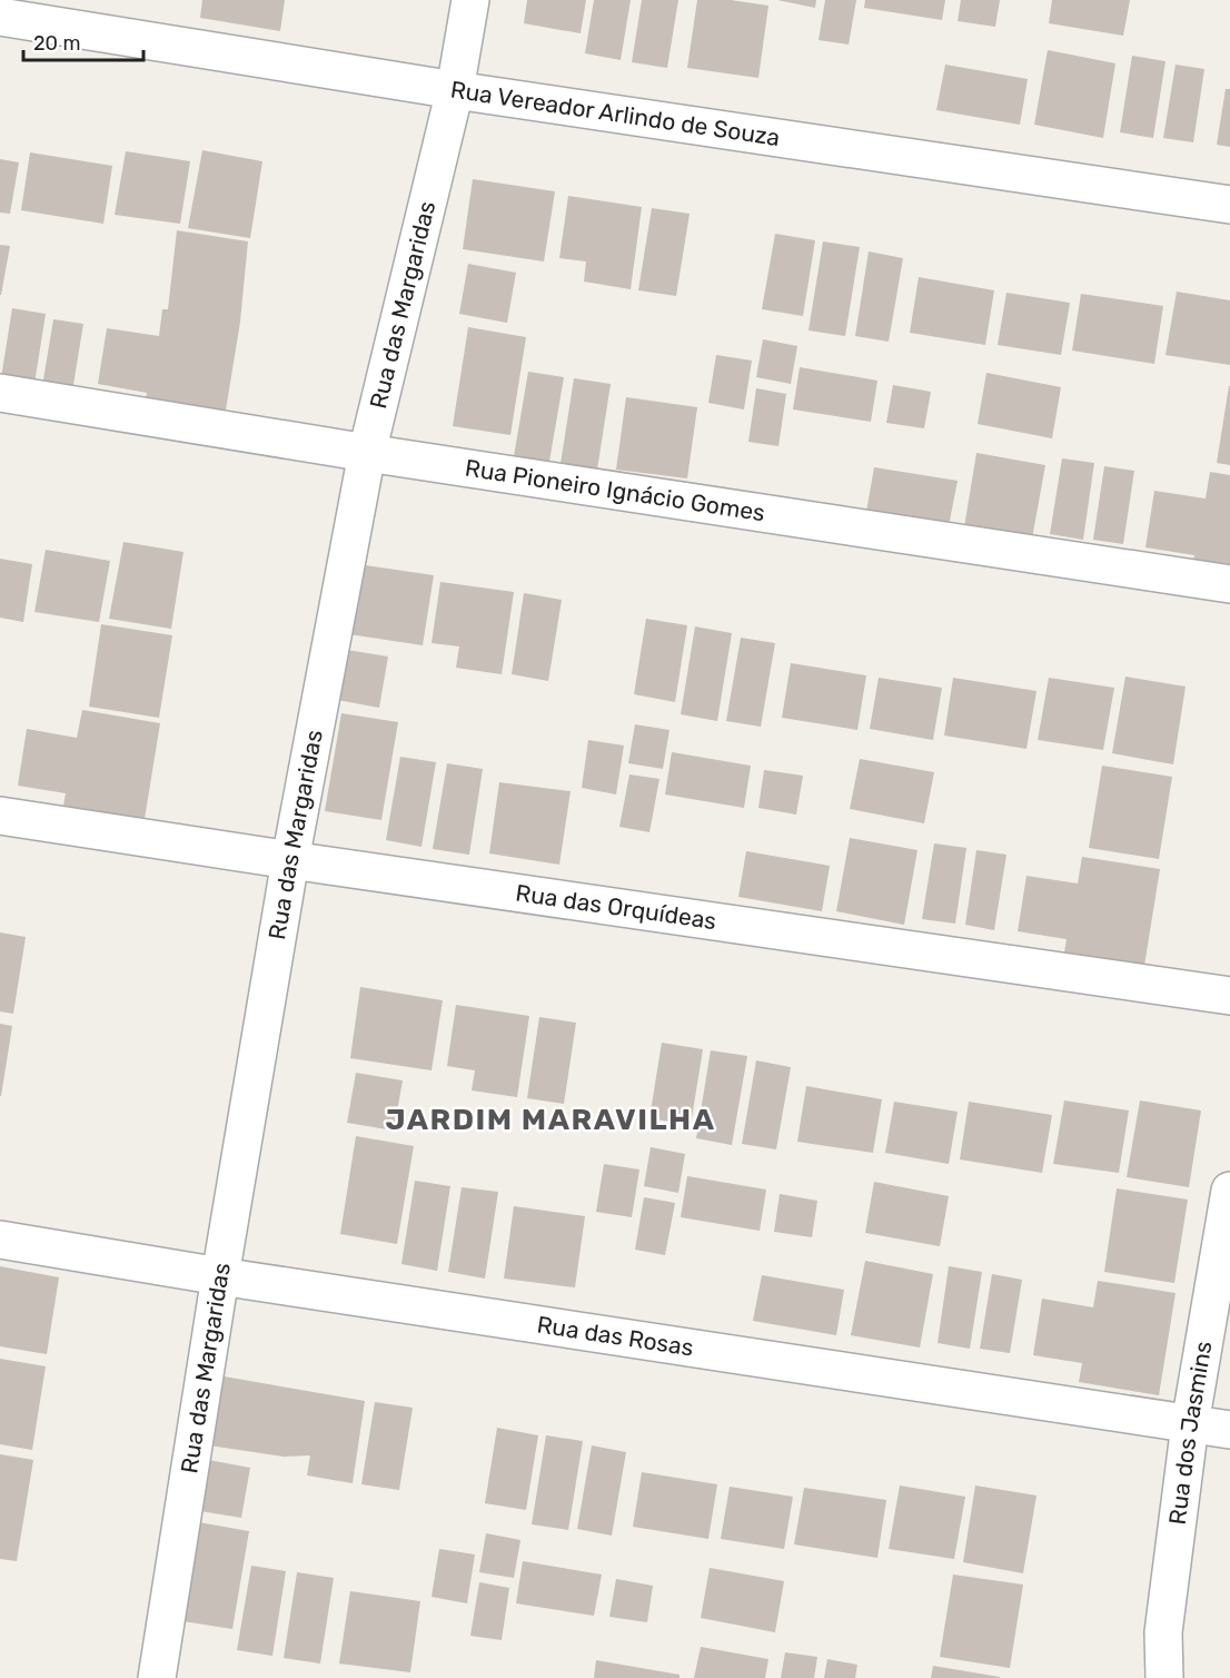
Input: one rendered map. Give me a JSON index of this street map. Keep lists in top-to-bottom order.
{
  "streets": {
    "street": [
      "Rua Vereador Arlindo de Souza",
      "Rua das Margaridas",
      "Rua Pioneiro Ignácio Gomes",
      "Rua das Orquídeas",
      "Rua das Rosas",
      "Rua dos Jasmins"
    ]
  },
  "crossings": [
    ["Rua Vereador Arlindo de Souza", "Rua das Margaridas"],
    ["Rua das Margaridas", "Rua Pioneiro Ignácio Gomes"],
    ["Rua das Margaridas", "Rua das Orquídeas"],
    ["Rua das Margaridas", "Rua das Rosas"],
    ["Rua das Rosas", "Rua dos Jasmins"]
  ],
  "districts": ["JARDIM MARAVILHA"],
  "scale_bar": "20 m"
}
